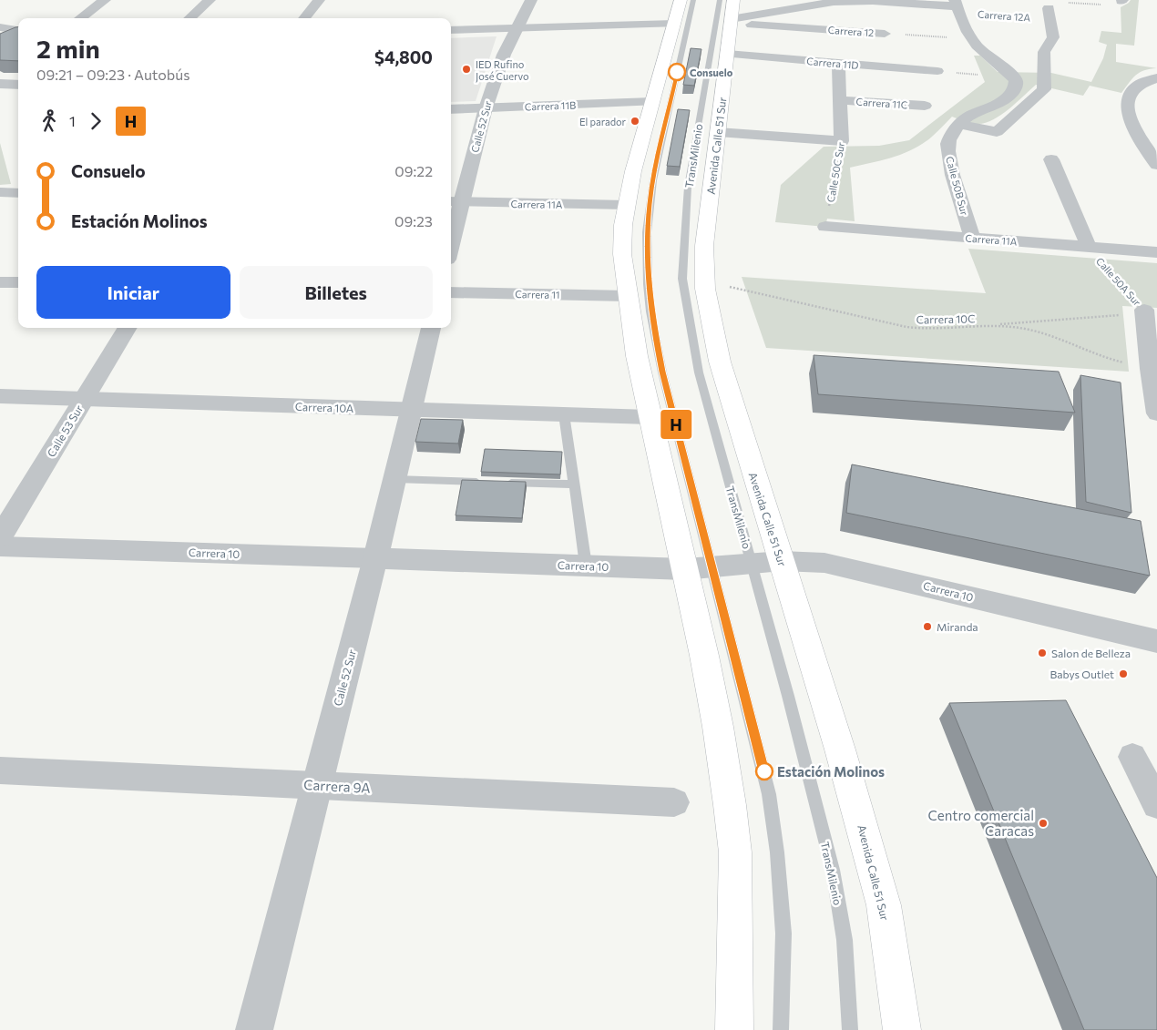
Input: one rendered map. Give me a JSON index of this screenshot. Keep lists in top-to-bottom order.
{
  "streets": {
    "main road": ["Avenida Calle 51 Sur"],
    "street": [
      "Carrera 12",
      "Carrera 11D",
      "Carrera 11C",
      "Carrera 11B",
      "Calle 52 Sur",
      "Calle 50C Sur",
      "Calle 50B Sur",
      "Carrera 11A",
      "Calle 50A Sur",
      "Carrera 11",
      "Carrera 10A",
      "Calle 53 Sur",
      "Carrera 10",
      "Carrera 9A"
    ],
    "lane": ["TransMilenio"],
    "path": ["Carrera 12A", "Carrera 10C"]
  },
  "crossings": [
    ["Carrera 12A", "Calle 50B Sur"],
    ["Carrera 12", "Avenida Calle 51 Sur"],
    ["Carrera 12", "Calle 50B Sur"],
    ["Carrera 11D", "Avenida Calle 51 Sur"],
    ["Carrera 11D", "Calle 50C Sur"],
    ["Carrera 11C", "Calle 50C Sur"],
    ["Carrera 11B", "Calle 52 Sur"],
    ["Calle 52 Sur", "Carrera 11A"],
    ["Calle 52 Sur", "Carrera 10A"],
    ["Calle 52 Sur", "Carrera 10"],
    ["Calle 52 Sur", "Carrera 9A"],
    ["Avenida Calle 51 Sur", "TransMilenio"],
    ["Avenida Calle 51 Sur", "Carrera 10C"],
    ["Avenida Calle 51 Sur", "Carrera 10"],
    ["TransMilenio", "Carrera 10"],
    ["Calle 50C Sur", "Carrera 11A"],
    ["Calle 50B Sur", "Carrera 11A"],
    ["Carrera 11A", "Calle 50A Sur"],
    ["Calle 50A Sur", "Carrera 10C"],
    ["Carrera 10A", "Calle 53 Sur"]
  ],
  "places": [
    "IED Rufino José Cuervo",
    "Consuelo",
    "El parador",
    "Miranda",
    "Salon de Belleza",
    "Babys Outlet",
    "Estación Molinos",
    "Centro comercial Caracas"
  ],
  "lines": ["bus line H"],
  "page": {
    "on_map": "H",
    "heading": ["2 min", "09:21 – 09:23 · Autobús", "$4,800"],
    "legs": ["1", "H"],
    "list": [
      {
        "name": "Consuelo",
        "value": "09:22"
      },
      {
        "name": "Estación Molinos",
        "value": "09:23"
      }
    ],
    "buttons": ["Iniciar", "Billetes"]
  }
}
